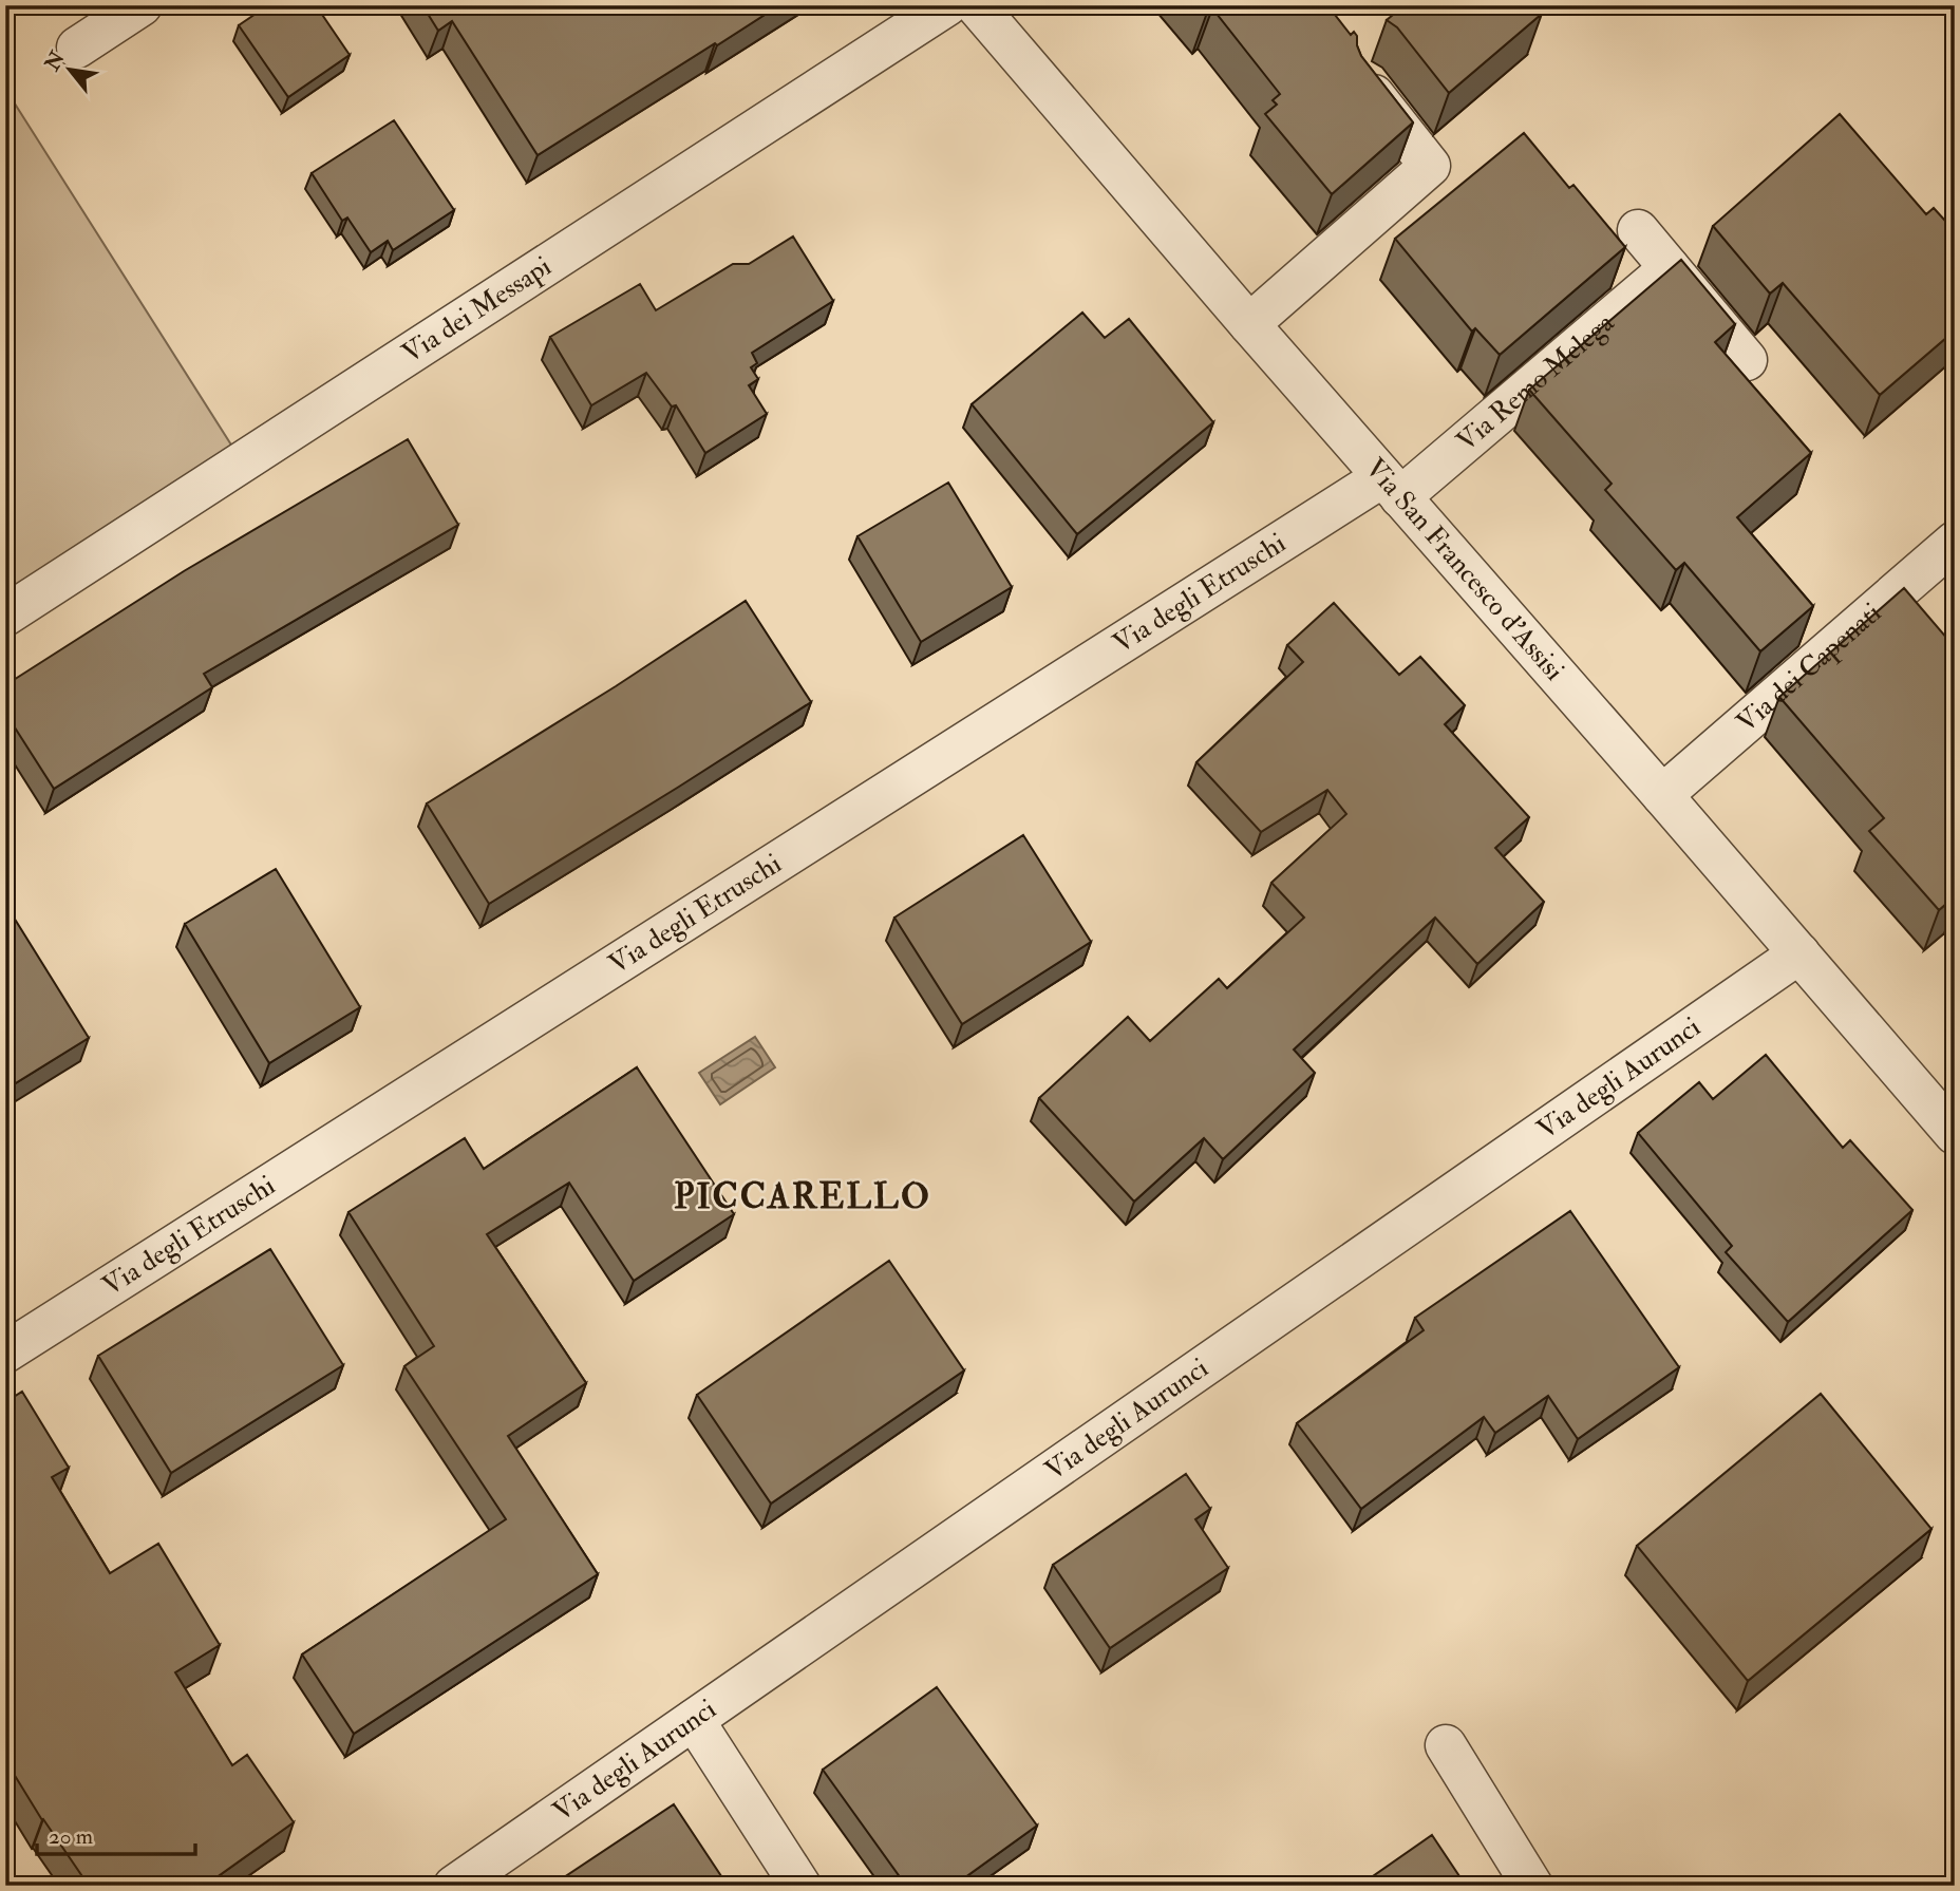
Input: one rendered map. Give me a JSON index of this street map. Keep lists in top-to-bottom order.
{
  "streets": {
    "street": [
      "Via dei Messapi",
      "Via Remo Melega",
      "Via San Francesco d'Assisi",
      "Via degli Etruschi",
      "Via dei Capenati",
      "Via degli Aurunci"
    ]
  },
  "crossings": [
    ["Via Remo Melega", "Via San Francesco d'Assisi"],
    ["Via Remo Melega", "Via degli Etruschi"],
    ["Via San Francesco d'Assisi", "Via degli Etruschi"],
    ["Via San Francesco d'Assisi", "Via dei Capenati"],
    ["Via San Francesco d'Assisi", "Via degli Aurunci"]
  ],
  "districts": ["PICCARELLO"],
  "scale_bar": "20 m",
  "north": "top left"
}
